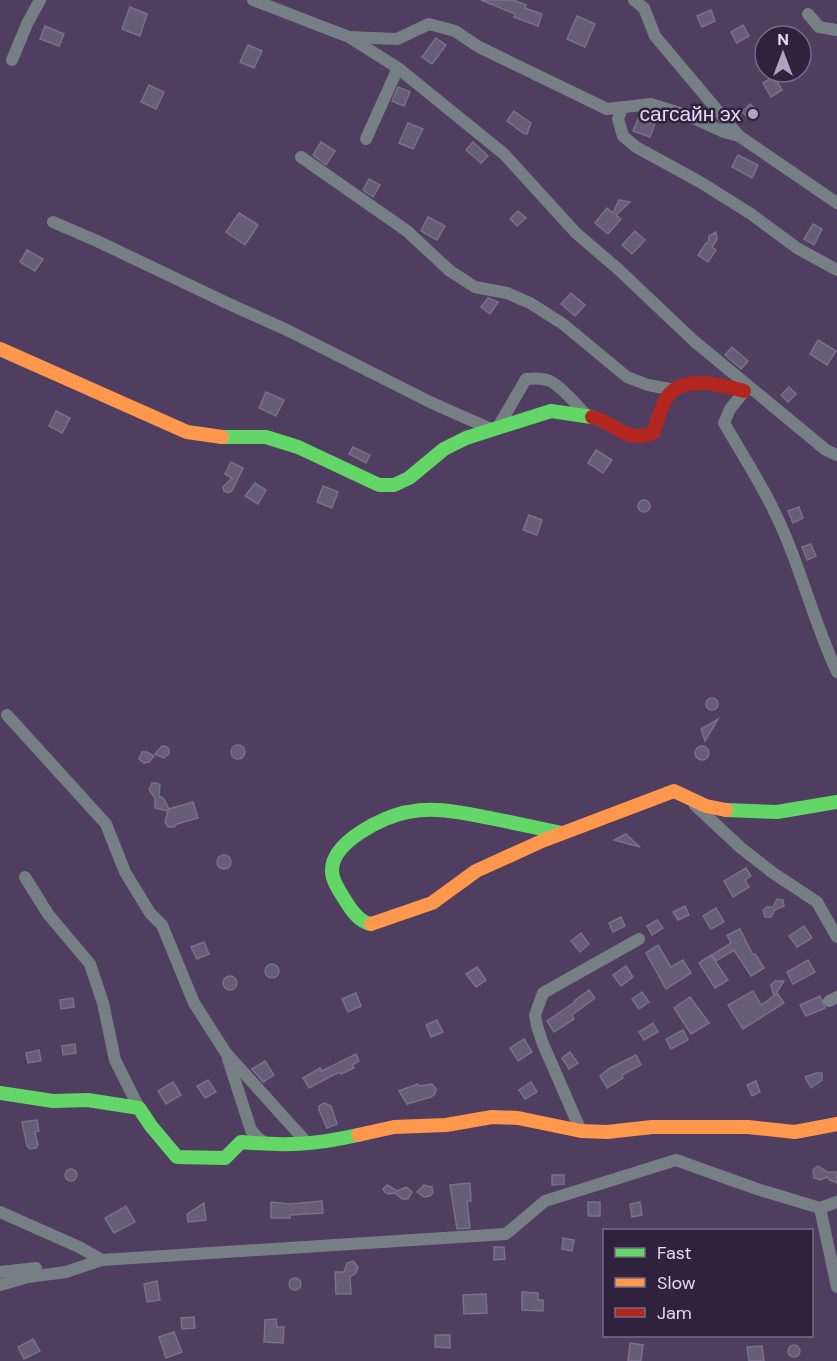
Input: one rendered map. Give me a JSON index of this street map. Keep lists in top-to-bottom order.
{
  "places": ["сагсайн эх"],
  "legend": ["Fast", "Slow", "Jam"],
  "north": "top"
}
